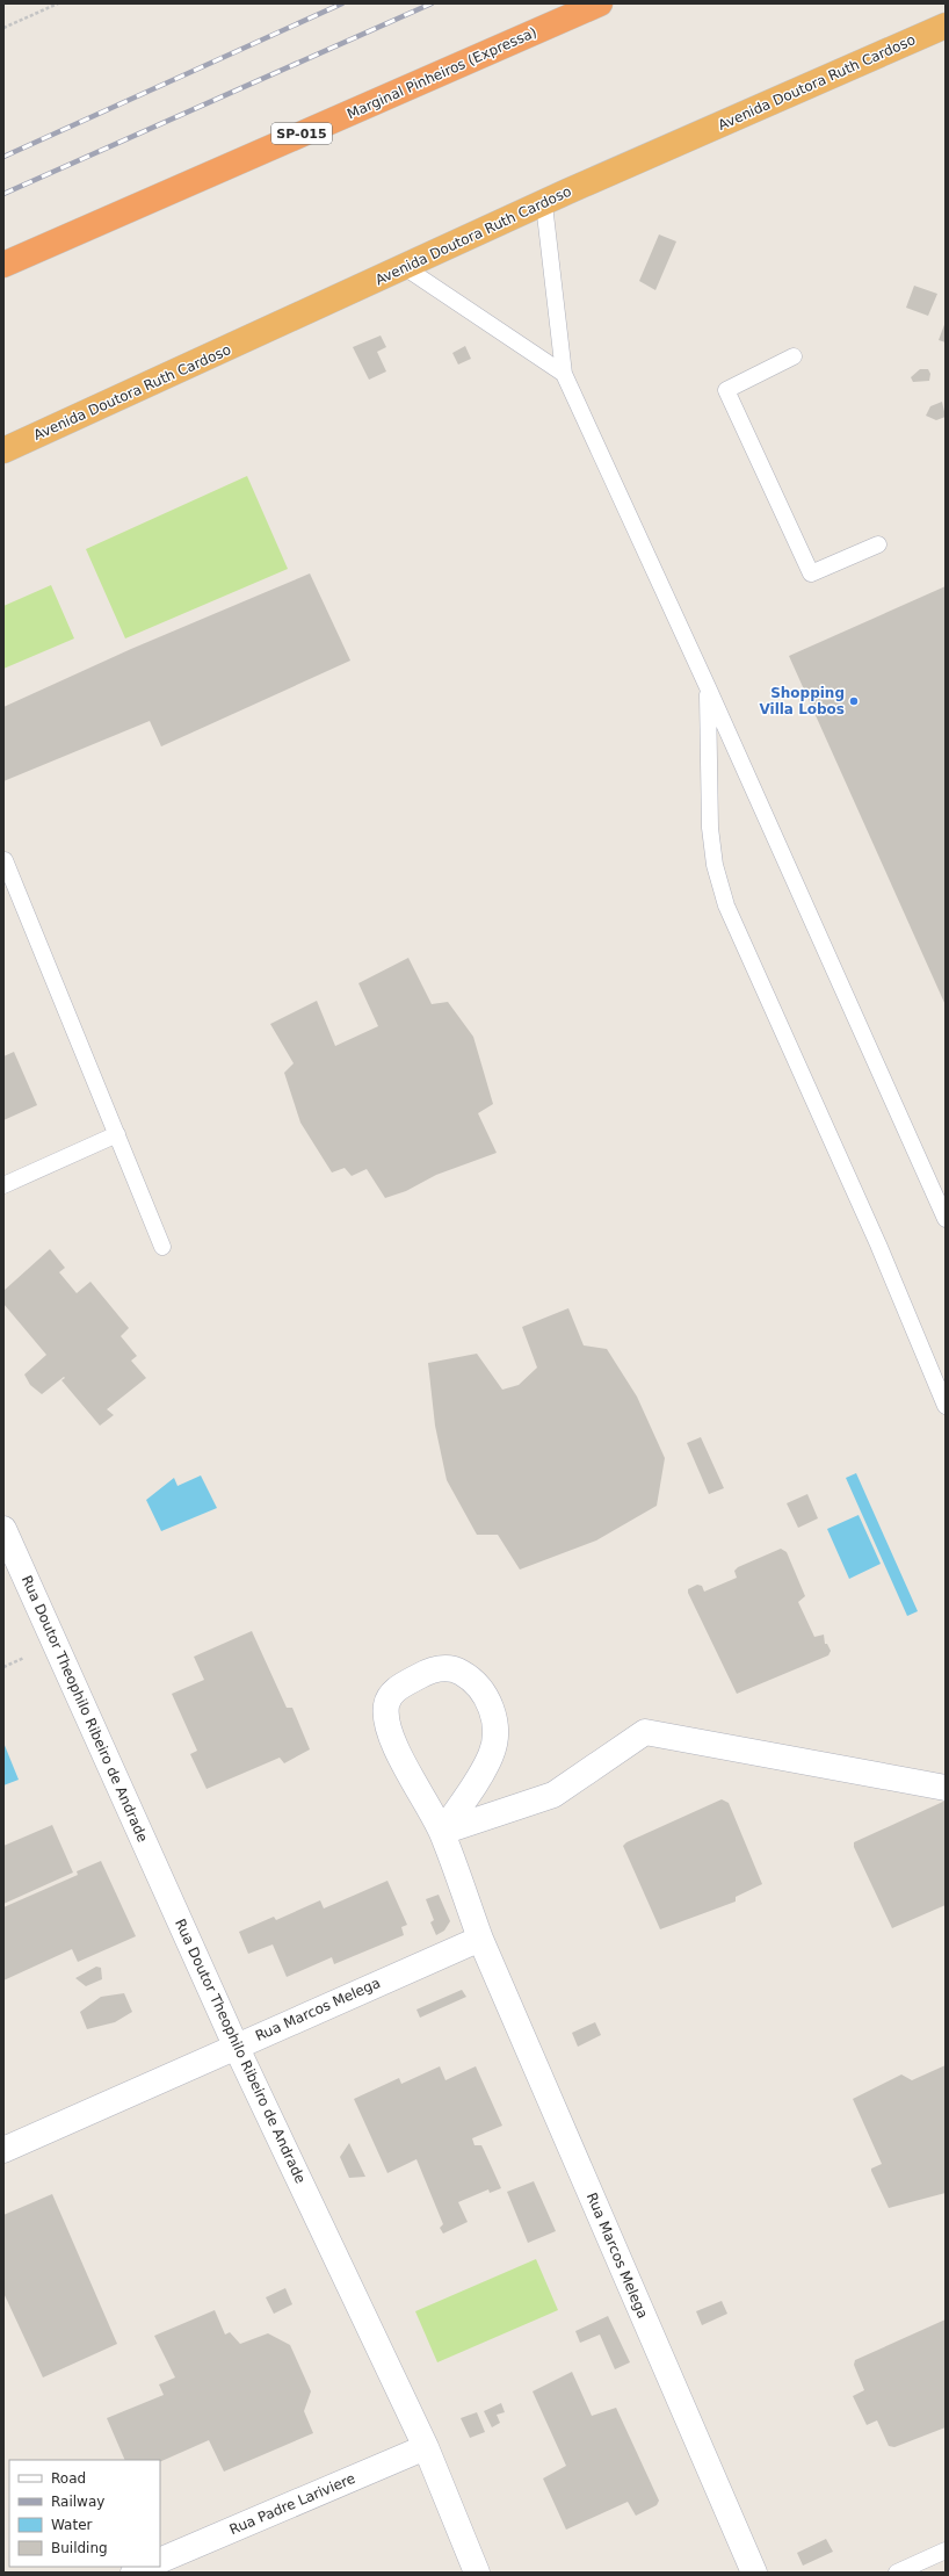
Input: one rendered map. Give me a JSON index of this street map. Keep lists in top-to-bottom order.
{
  "streets": {
    "highway": ["Marginal Pinheiros (Expressa)", "Avenida Doutora Ruth Cardoso", "SP-015"],
    "street": ["Rua Doutor Theophilo Ribeiro de Andrade", "Rua Marcos Melega", "Rua Padre Lariviere"]
  },
  "crossings": [
    ["Rua Doutor Theophilo Ribeiro de Andrade", "Rua Marcos Melega"],
    ["Rua Doutor Theophilo Ribeiro de Andrade", "Rua Padre Lariviere"]
  ],
  "places": ["Shopping Villa Lobos"],
  "legend": [
    "Road",
    "Railway",
    "Water",
    "Building"
  ]
}
